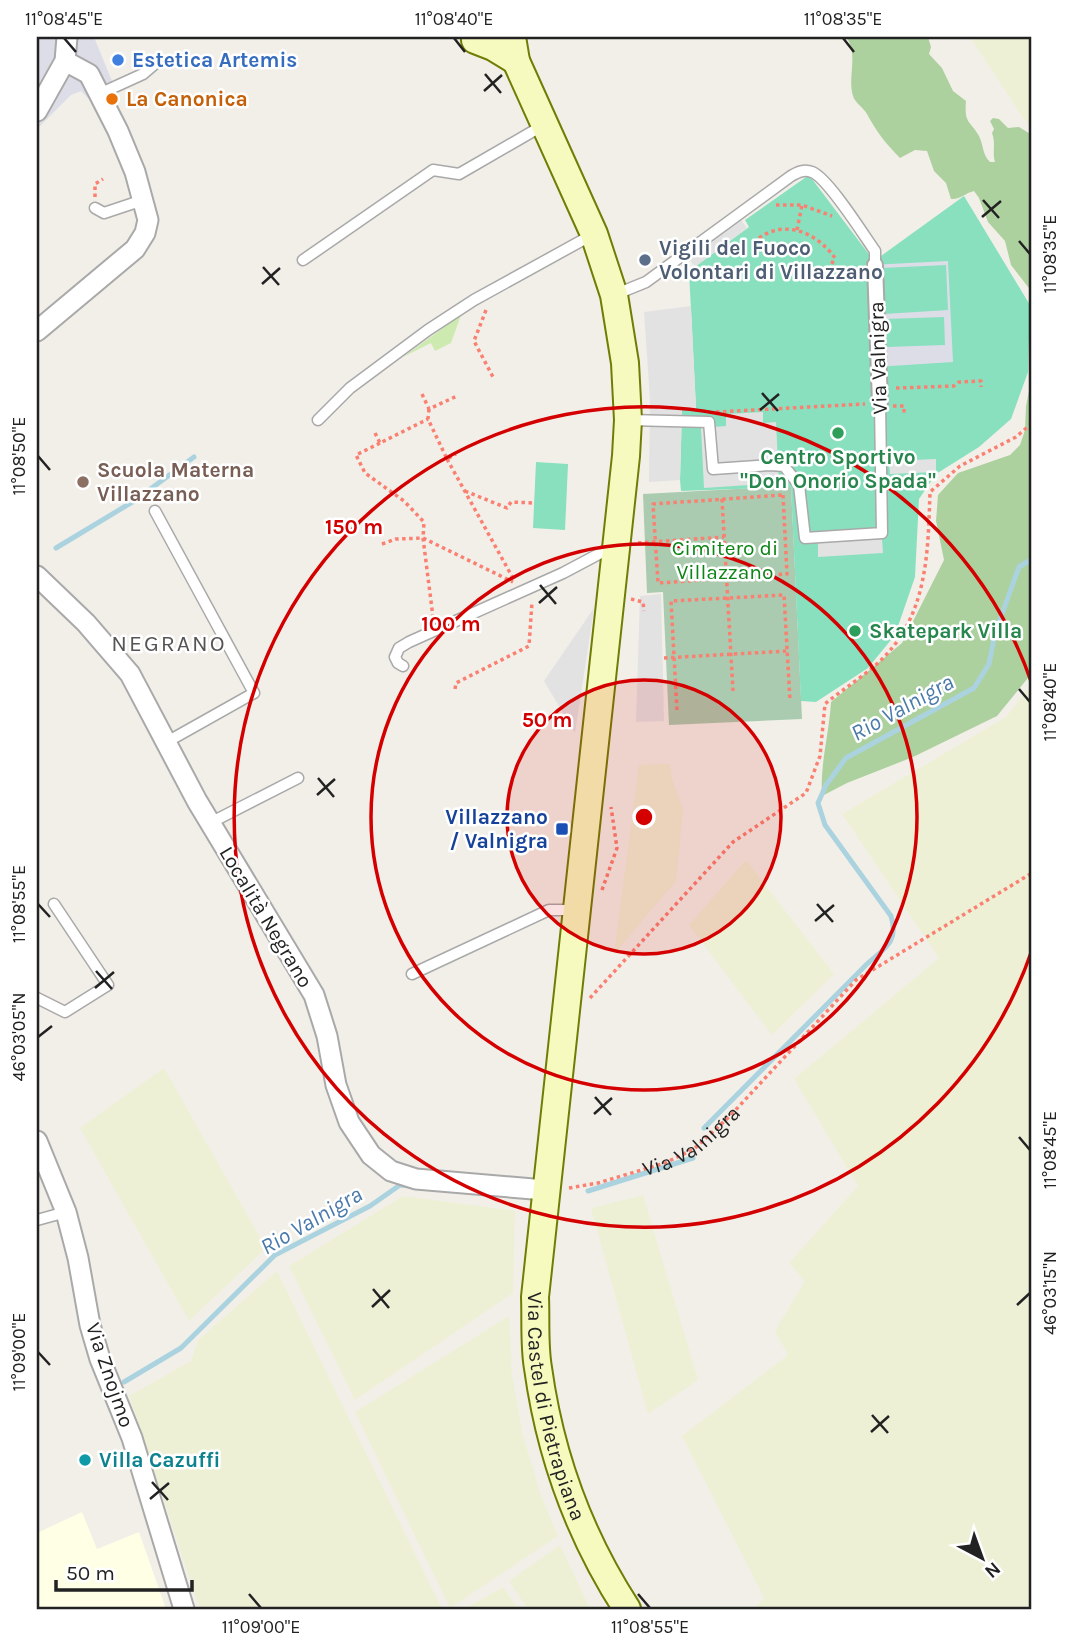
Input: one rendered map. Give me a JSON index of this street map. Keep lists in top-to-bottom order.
{
  "streets": {
    "main road": ["Via Castel di Pietrapiana"],
    "street": ["Via Valnigra", "Località Negrano", "Via Znojmo"]
  },
  "crossings": [
    ["Via Valnigra", "Località Negrano"],
    ["Via Valnigra", "Via Castel di Pietrapiana"],
    ["Località Negrano", "Via Castel di Pietrapiana"]
  ],
  "districts": ["NEGRANO"],
  "water": ["Rio Valnigra"],
  "parks": ["Cimitero di Villazzano"],
  "places": {
    "other": [
      "Estetica Artemis",
      "La Canonica",
      "Vigili del Fuoco Volontari di Villazzano",
      "Centro Sportivo \"Don Onorio Spada\"",
      "Scuola Materna Villazzano",
      "Skatepark Villa",
      "Villa Cazuffi"
    ],
    "transit": ["Villazzano / Valnigra"]
  },
  "scale_bar": "50 m",
  "north": "bottom right",
  "coordinates": [
    "11°08'45\"E",
    "11°08'40\"E",
    "11°08'35\"E",
    "11°08'50\"E",
    "11°08'55\"E",
    "46°03'05\"N",
    "46°03'15\"N",
    "11°09'00\"E"
  ],
  "rings": ["150 m", "100 m", "50 m"]
}
